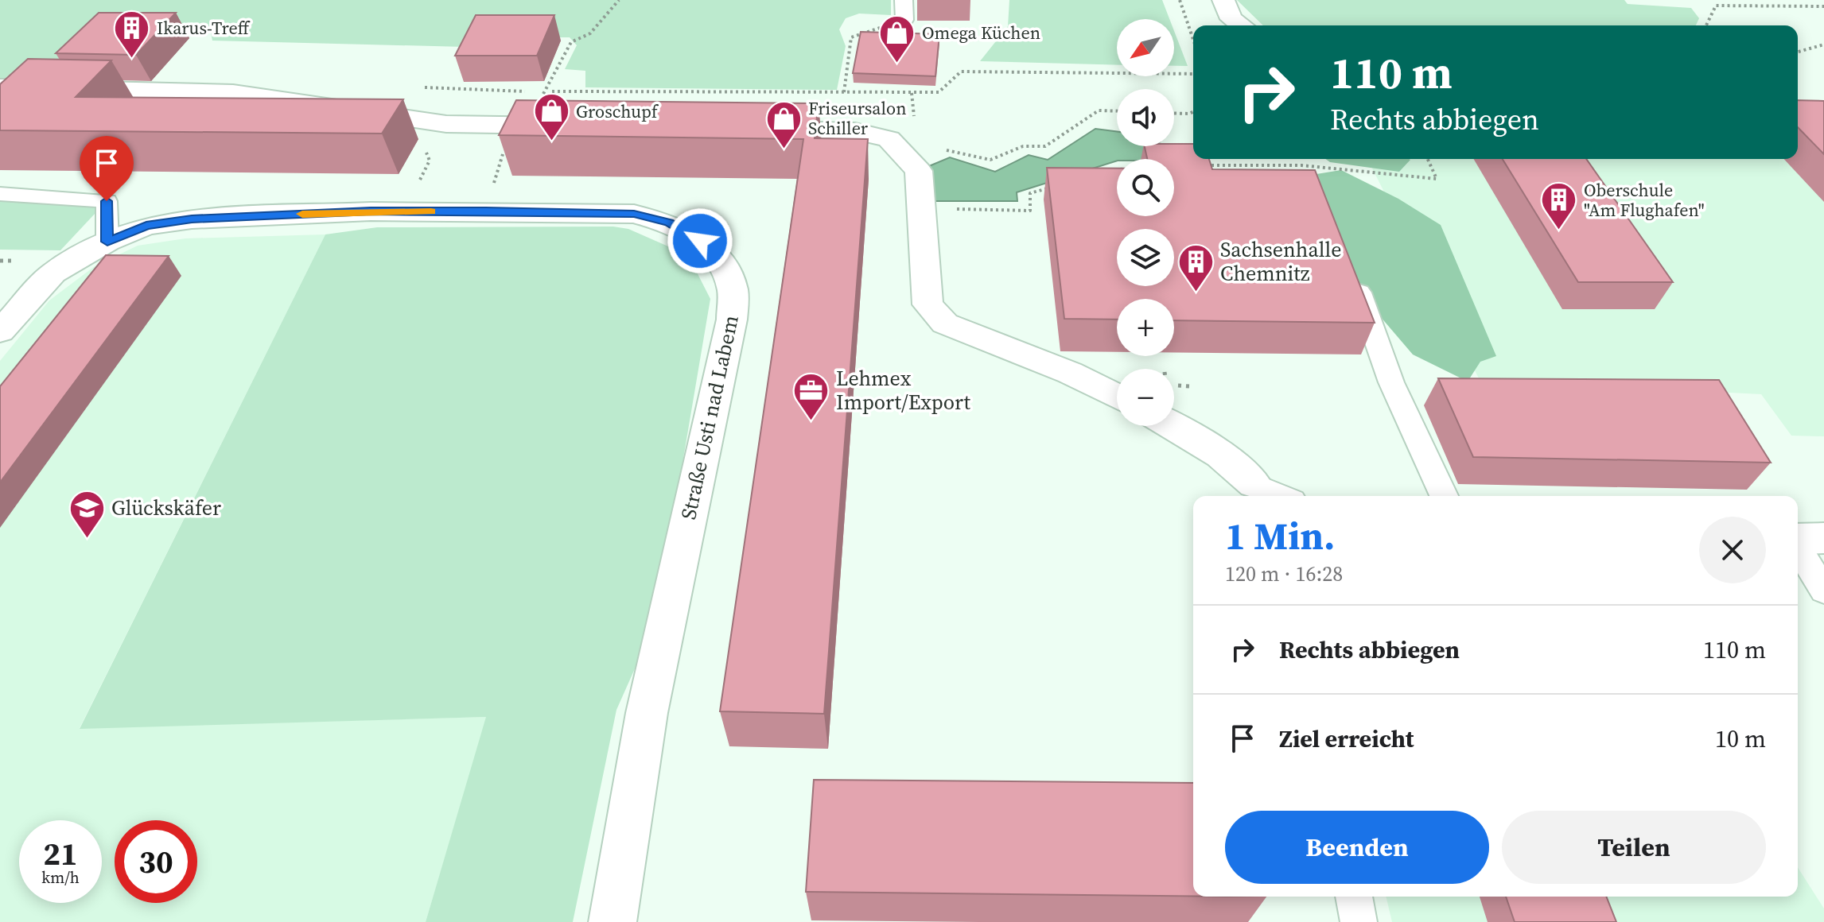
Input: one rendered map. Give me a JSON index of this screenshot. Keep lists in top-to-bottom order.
{
  "streets": {
    "street": ["Straße Usti nad Labem"]
  },
  "places": {
    "building": ["Ikarus-Treff", "Oberschule \"Am Flughafen\"", "Sachsenhalle Chemnitz"],
    "shop": ["Omega Küchen", "Groschupf", "Friseursalon Schiller"],
    "office": ["Lehmex Import/Export"],
    "school or university": ["Glückskäfer"]
  },
  "north": "bottom left",
  "page": {
    "map_buttons": ["+", "−"],
    "turn": ["110 m", "Rechts abbiegen"],
    "heading": ["1 Min.", "120 m · 16:28"],
    "list": [
      {
        "name": "Rechts abbiegen",
        "value": "110 m"
      },
      {
        "name": "Ziel erreicht",
        "value": "10 m"
      }
    ],
    "buttons": ["Beenden", "Teilen"],
    "speed": "21 km/h",
    "limit": "30"
  }
}
